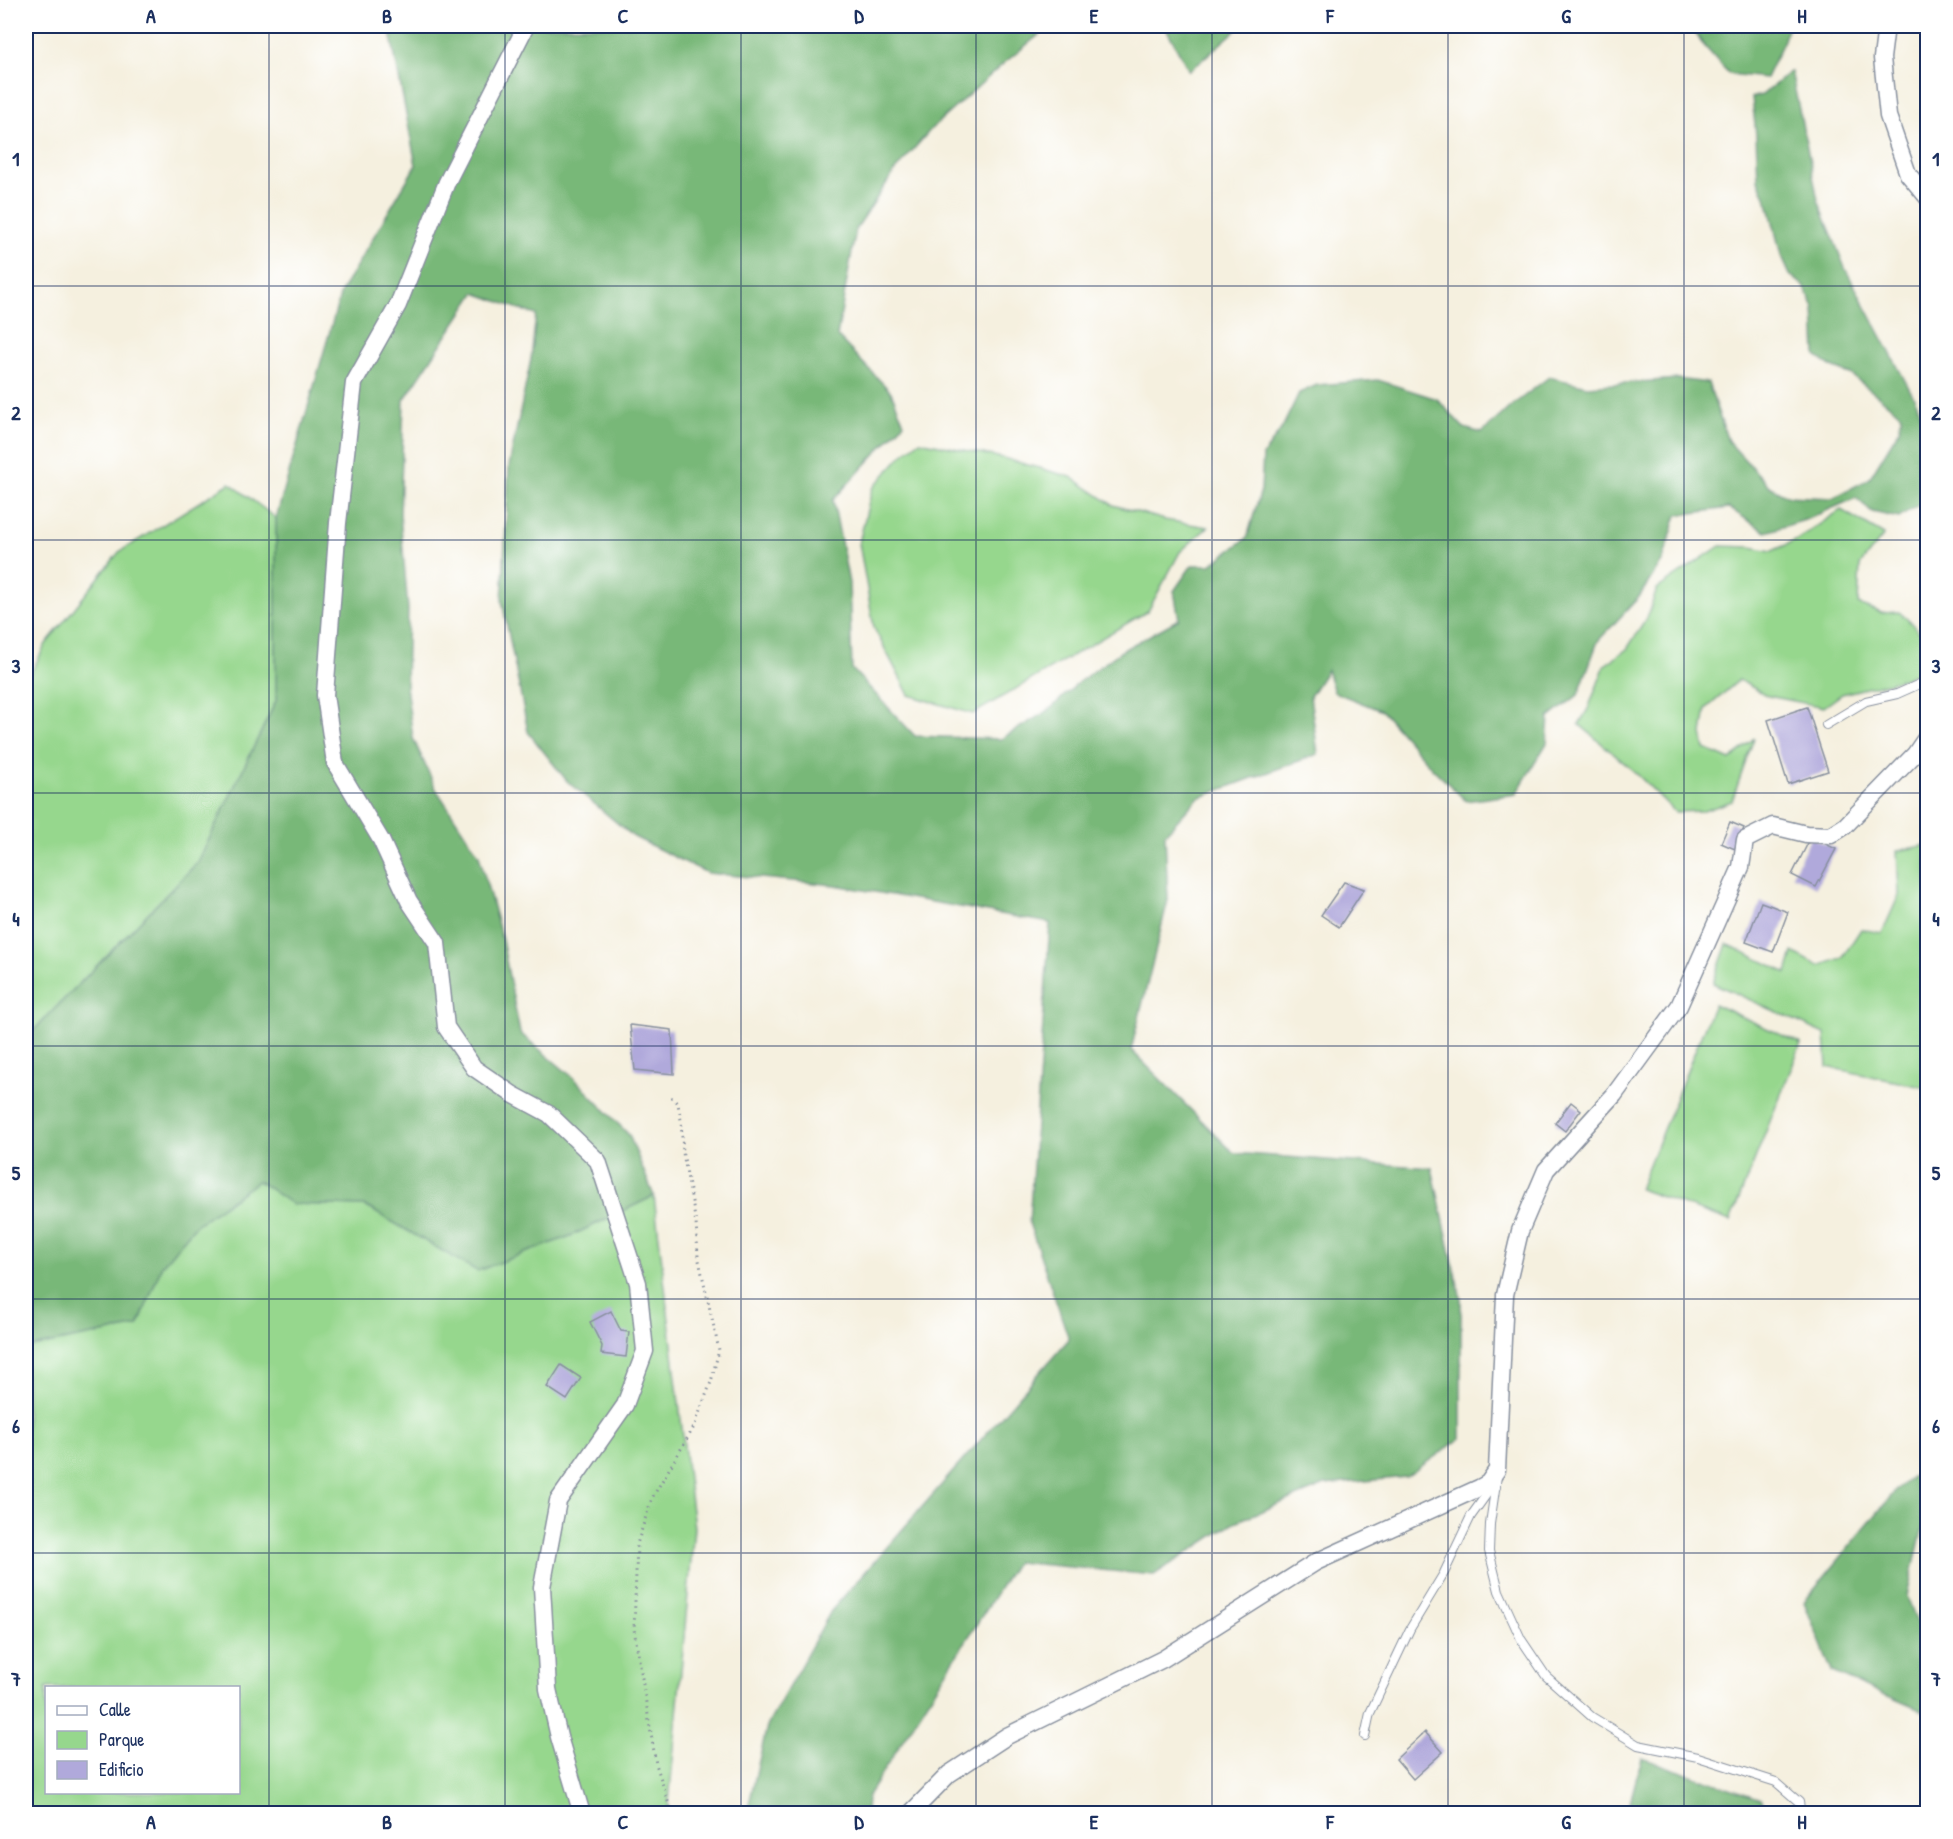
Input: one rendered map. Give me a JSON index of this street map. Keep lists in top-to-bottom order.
{
  "legend": ["Calle", "Parque", "Edificio"],
  "grid": {
    "columns": [
      "A",
      "B",
      "C",
      "D",
      "E",
      "F",
      "G",
      "H"
    ],
    "rows": [
      "1",
      "2",
      "3",
      "4",
      "5",
      "6",
      "7"
    ]
  }
}
